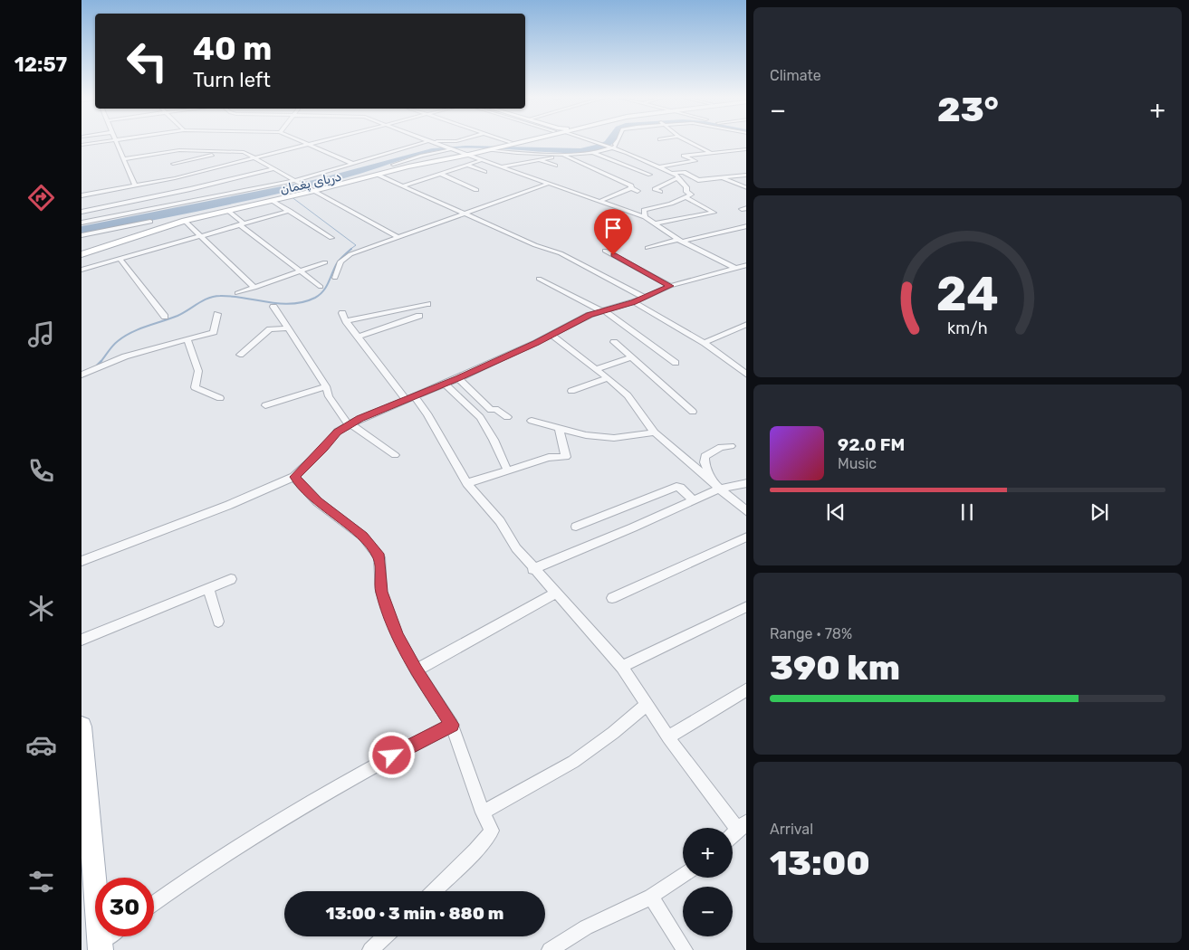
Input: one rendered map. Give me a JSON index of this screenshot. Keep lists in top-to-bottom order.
{
  "water": ["دریای پغمان"],
  "page": {
    "tabs": "12:57",
    "tile": [
      "Climate",
      ["Range · 78%", "390 km"],
      ["Arrival", "13:00"]
    ],
    "turn": ["40 m", "Turn left"],
    "heat": ["−", "23°", "+"],
    "song": ["92.0 FM", "Music"],
    "map_buttons": ["+", "−"],
    "limit": "30",
    "trip": "13:00 · 3 min · 880 m",
    "gauge": ["24", "km/h"]
  }
}
